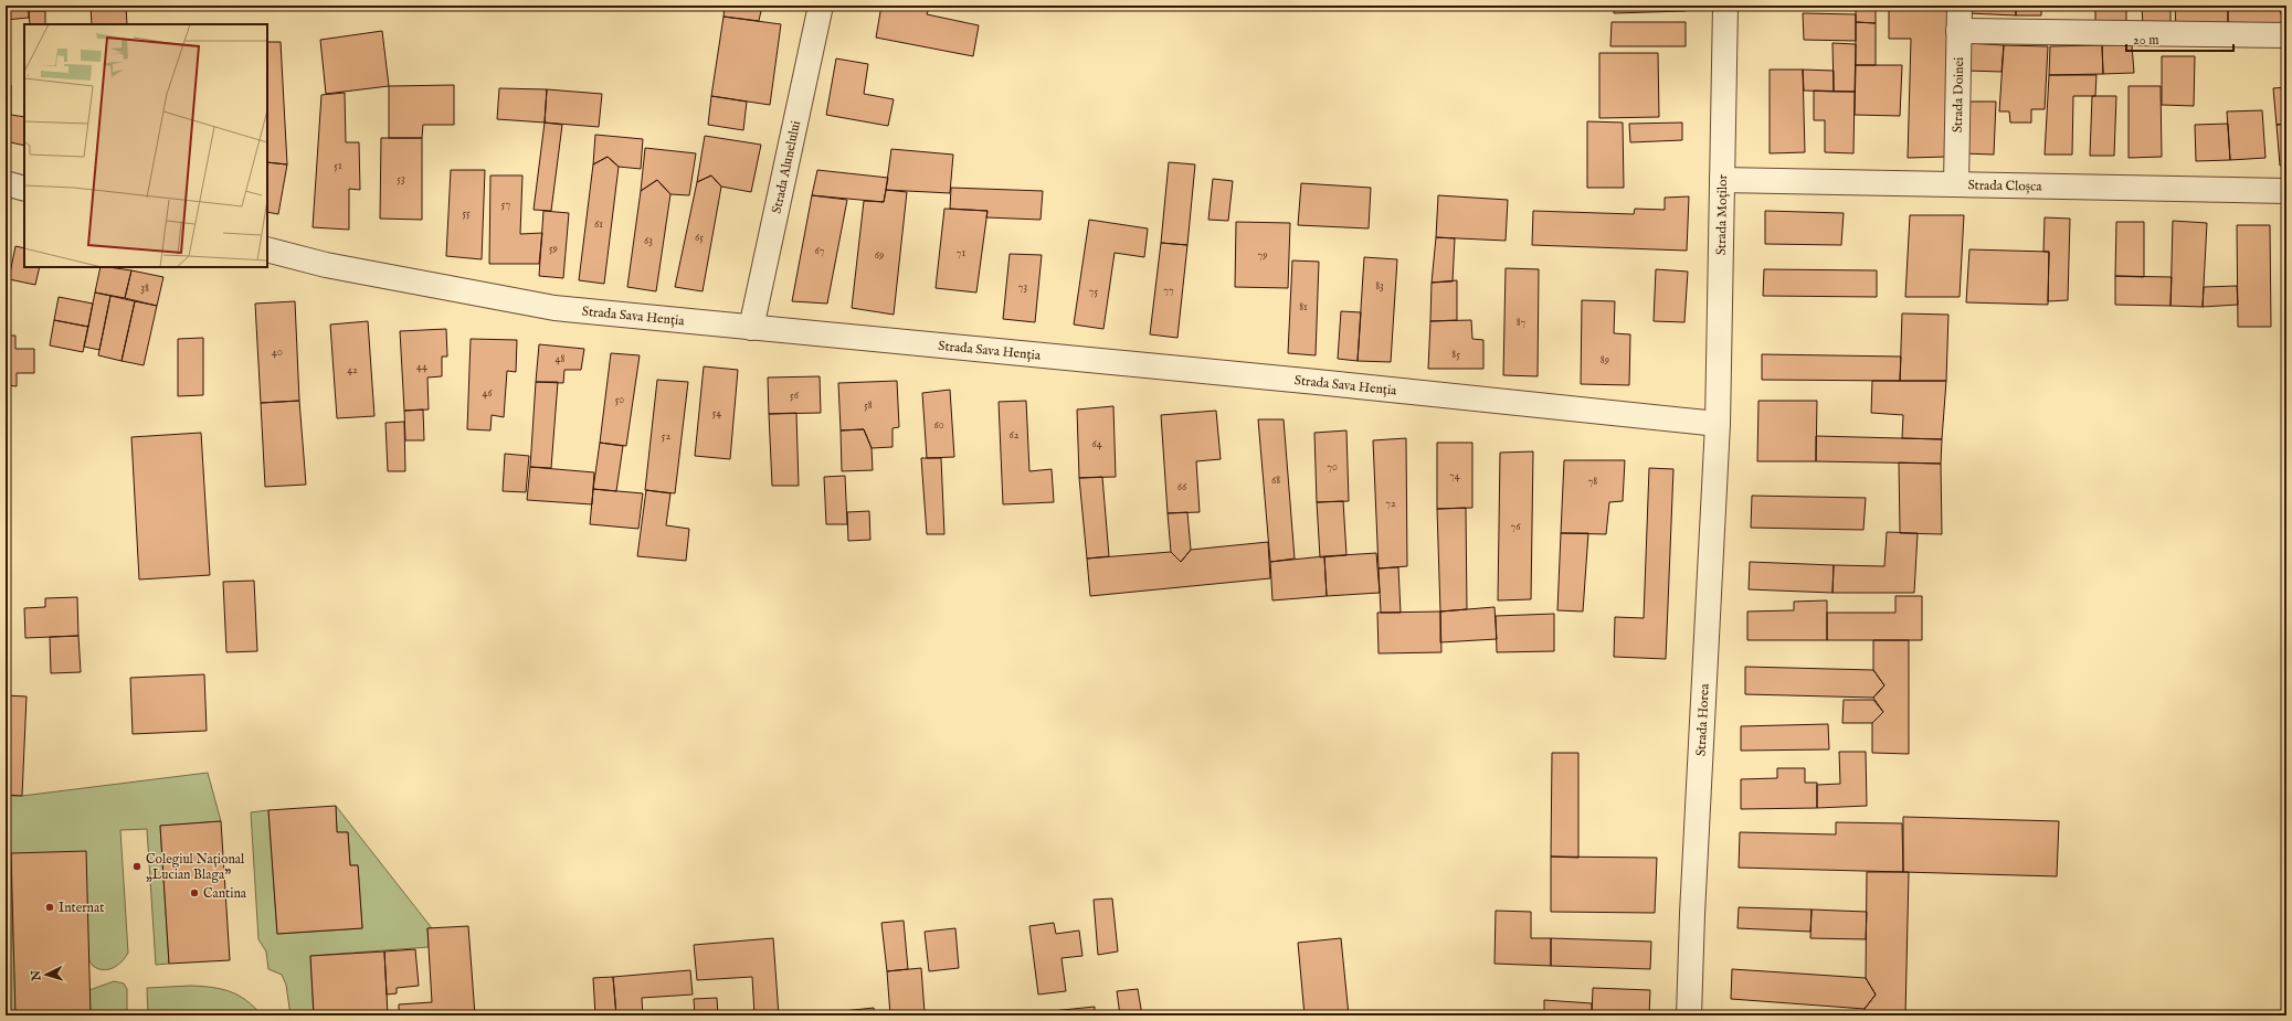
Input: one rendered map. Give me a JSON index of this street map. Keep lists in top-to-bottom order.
{
  "streets": {
    "street": [
      "Strada Doinei",
      "Strada Alunelului",
      "Strada Cloșca",
      "Strada Moților",
      "Strada Sava Henția",
      "Strada Horea"
    ]
  },
  "crossings": [
    ["Strada Doinei", "Strada Cloșca"],
    ["Strada Alunelului", "Strada Sava Henția"],
    ["Strada Cloșca", "Strada Moților"],
    ["Strada Moților", "Strada Sava Henția"],
    ["Strada Moților", "Strada Horea"],
    ["Strada Sava Henția", "Strada Horea"]
  ],
  "places": ["Colegiul Național „Lucian Blaga”", "Cantina", "Internat"],
  "house_numbers": [
    "51",
    "53",
    "57",
    "55",
    "61",
    "65",
    "63",
    "59",
    "67",
    "71",
    "69",
    "79",
    "83",
    "73",
    "38",
    "77",
    "75",
    "81",
    "87",
    "40",
    "85",
    "48",
    "89",
    "44",
    "42",
    "46",
    "56",
    "50",
    "58",
    "54",
    "60",
    "62",
    "52",
    "64",
    "70",
    "74",
    "68",
    "78",
    "66",
    "72",
    "76"
  ],
  "scale_bar": "20 m",
  "north": "left"
}
